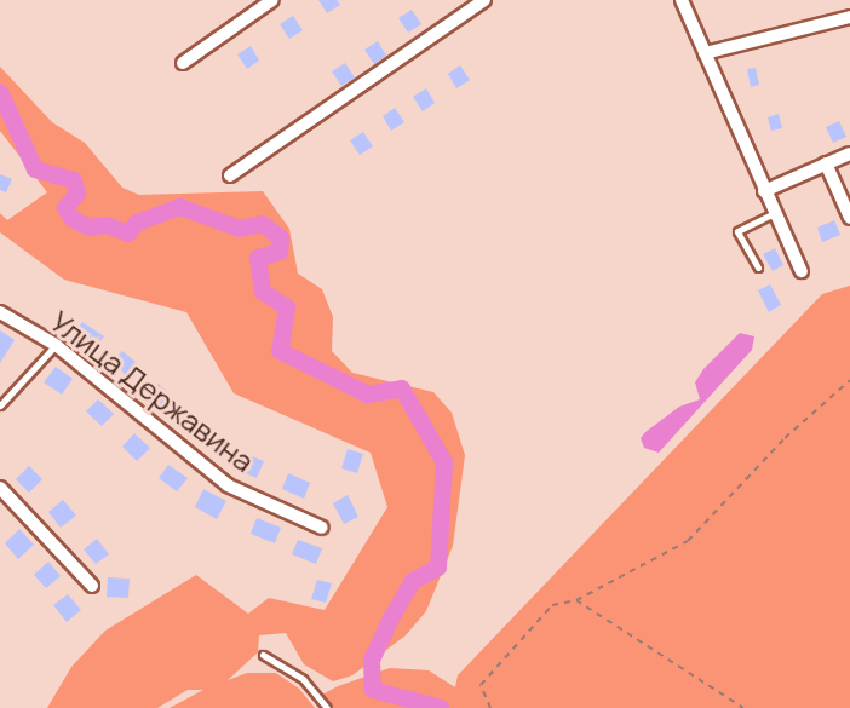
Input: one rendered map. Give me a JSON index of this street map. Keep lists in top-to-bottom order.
{
  "streets": {
    "street": ["Улица Державина"]
  }
}
